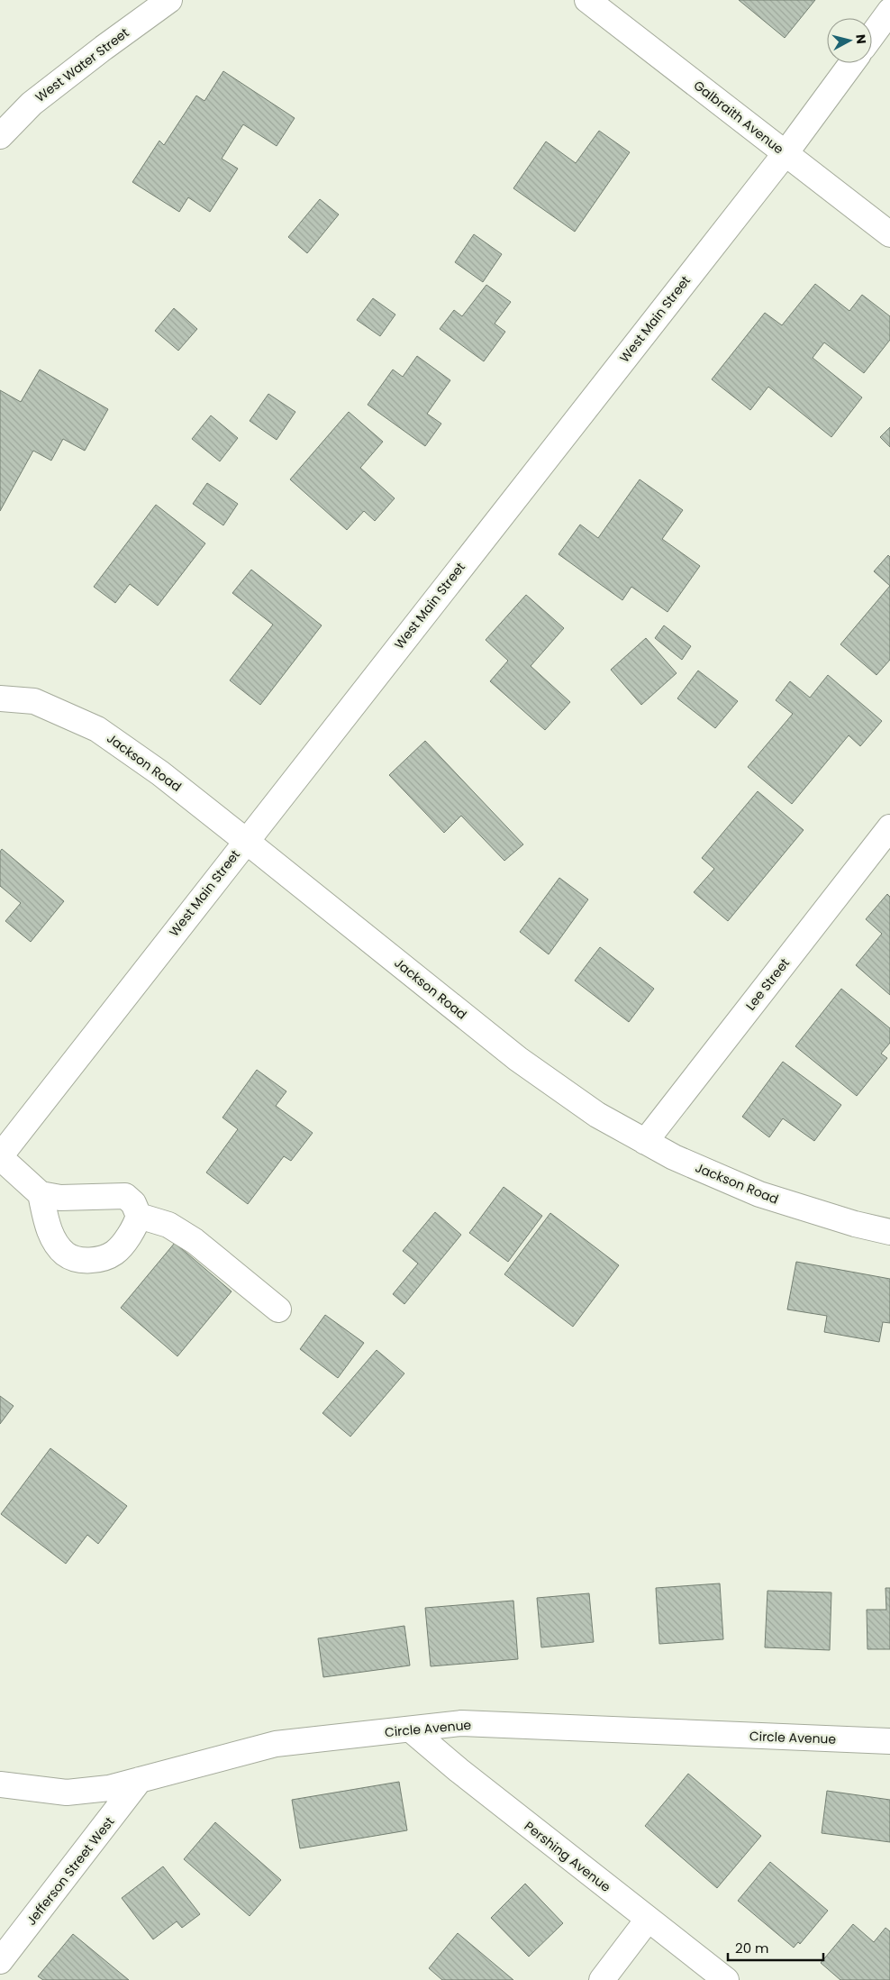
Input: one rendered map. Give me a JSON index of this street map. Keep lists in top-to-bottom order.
{
  "streets": {
    "street": [
      "West Water Street",
      "Galbraith Avenue",
      "West Main Street",
      "Jackson Road",
      "Lee Street",
      "Circle Avenue",
      "Pershing Avenue",
      "Jefferson Street West"
    ]
  },
  "crossings": [
    ["Galbraith Avenue", "West Main Street"],
    ["West Main Street", "Jackson Road"],
    ["Jackson Road", "Lee Street"],
    ["Circle Avenue", "Pershing Avenue"],
    ["Circle Avenue", "Jefferson Street West"]
  ],
  "scale_bar": "20 m",
  "north": "right"
}
